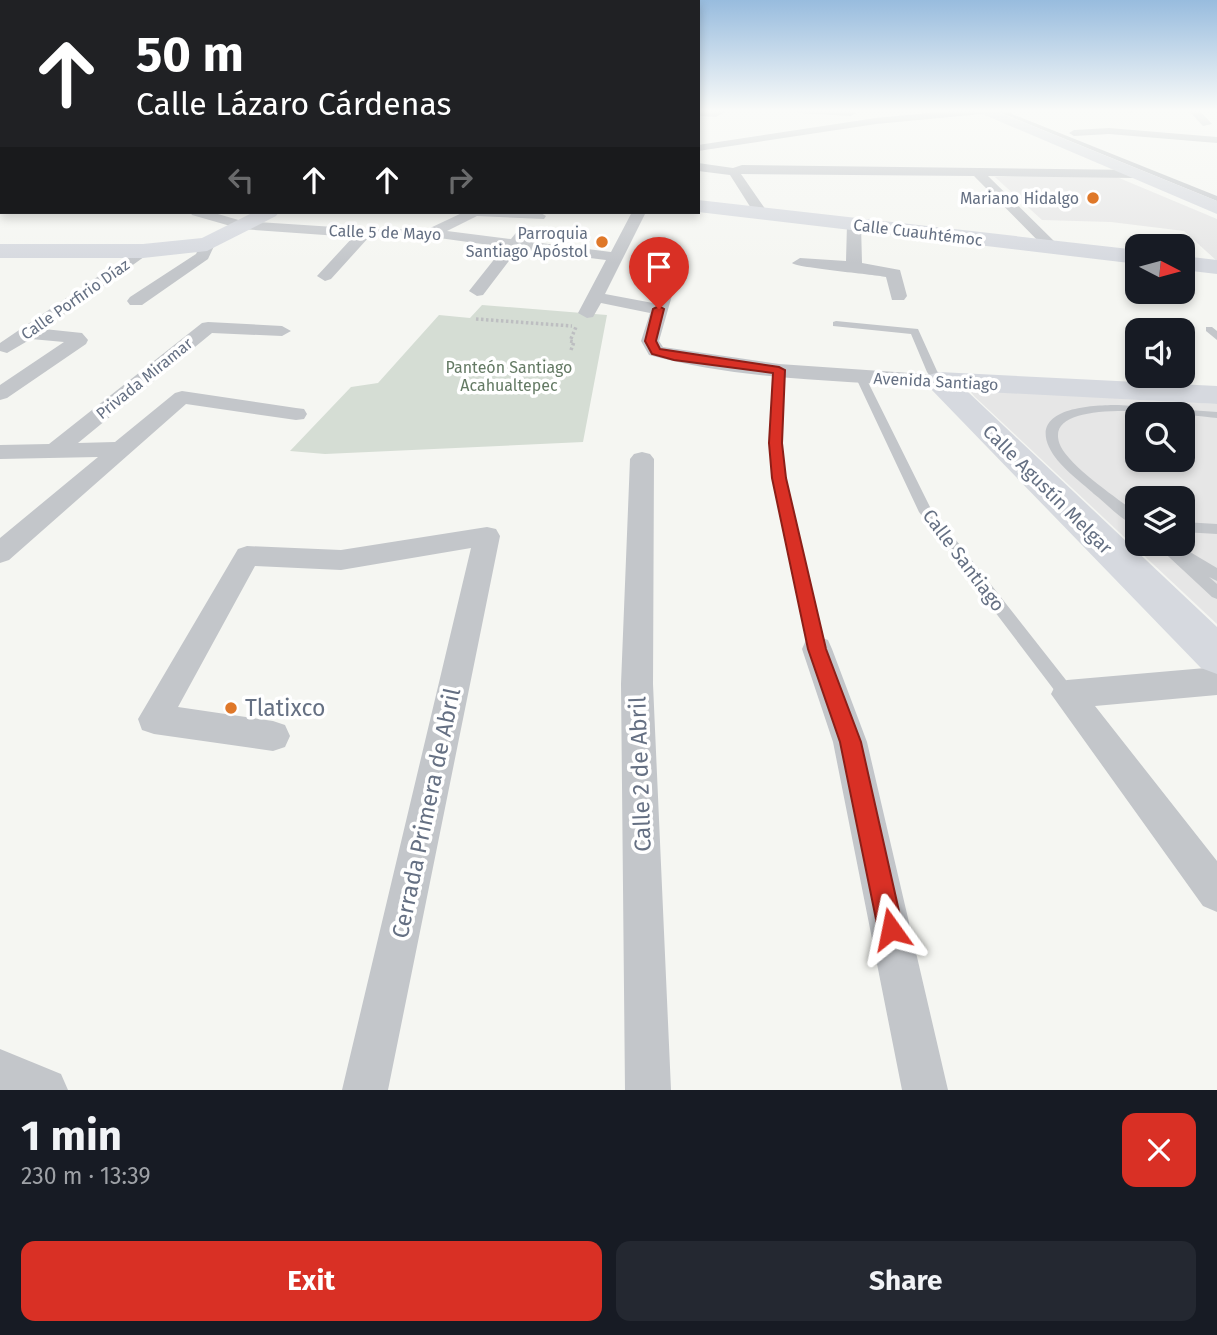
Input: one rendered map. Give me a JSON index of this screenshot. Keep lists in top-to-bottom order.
{
  "streets": {
    "street": [
      "Calle 5 de Mayo",
      "Calle Cuauhtémoc",
      "Calle Porfirio Díaz",
      "Privada Miramar",
      "Avenida Santiago",
      "Calle Agustín Melgar",
      "Calle Santiago",
      "Calle 2 de Abril",
      "Cerrada Primera de Abril"
    ]
  },
  "crossings": [
    ["Avenida Santiago", "Calle Agustín Melgar"],
    ["Avenida Santiago", "Calle Santiago"]
  ],
  "parks": ["Panteón Santiago Acahualtepec"],
  "places": ["Mariano Hidalgo", "Parroquia Santiago Apóstol", "Tlatixco"],
  "north": "right",
  "page": {
    "turn": ["50 m", "Calle Lázaro Cárdenas"],
    "heading": ["1 min", "230 m · 13:39"],
    "buttons": ["Exit", "Share"]
  }
}
